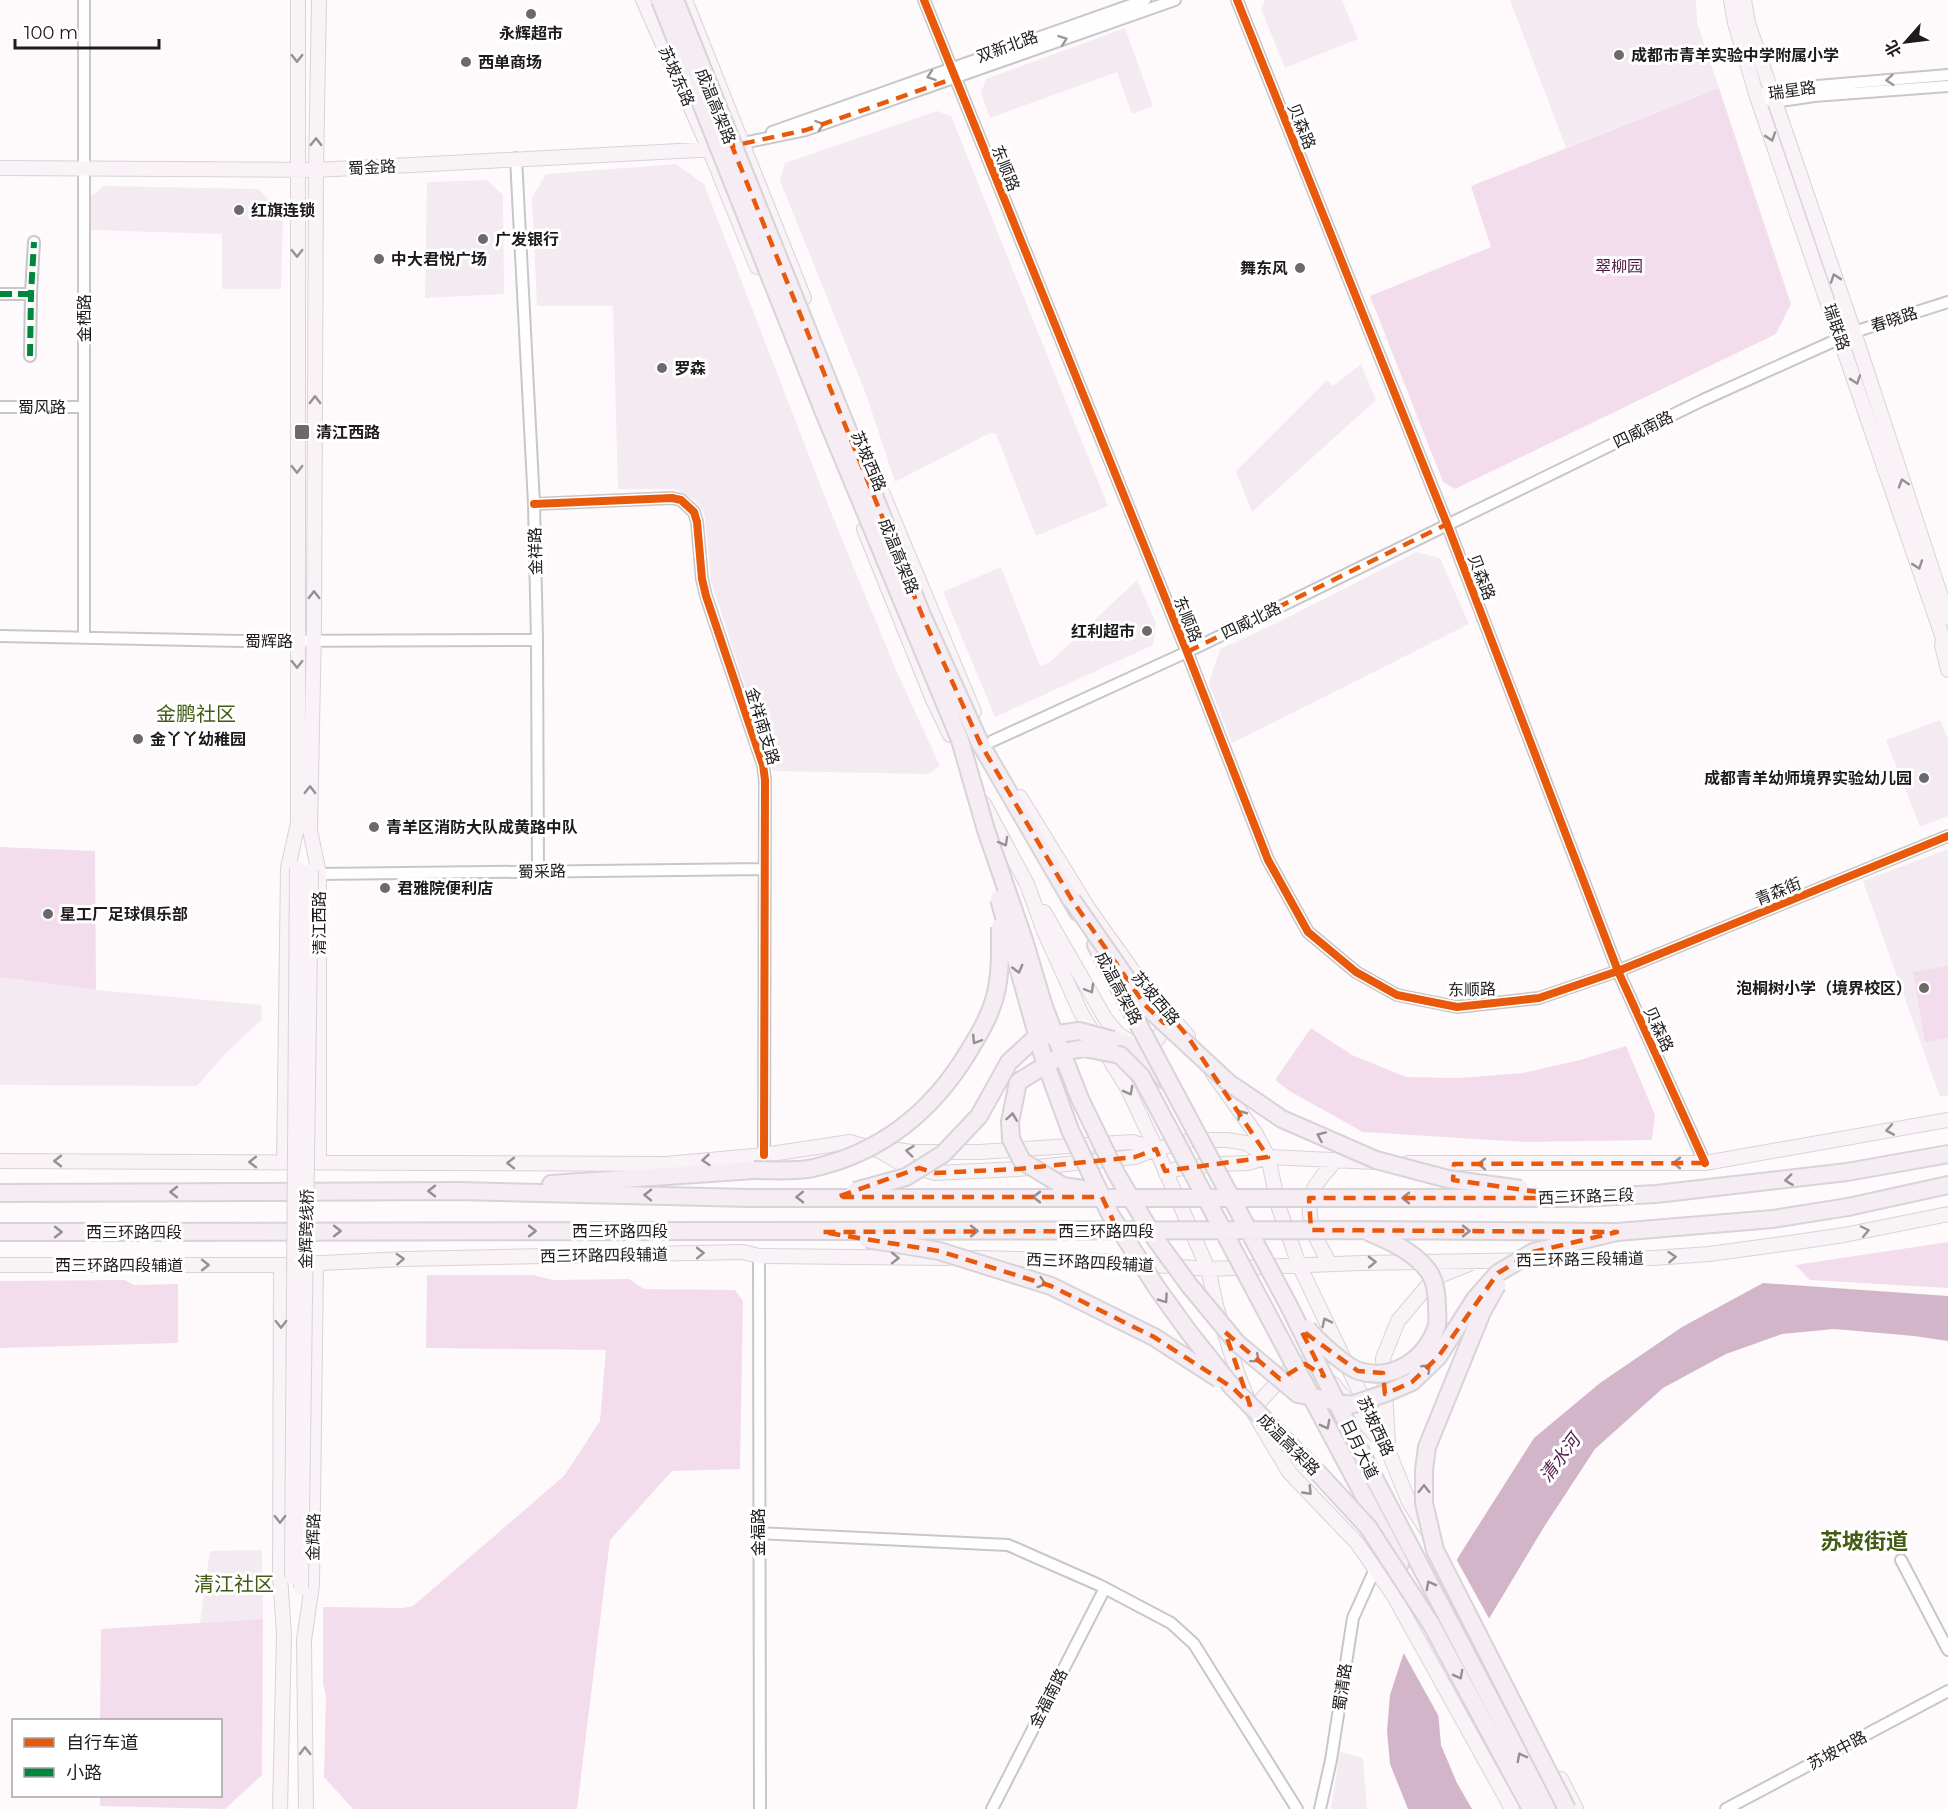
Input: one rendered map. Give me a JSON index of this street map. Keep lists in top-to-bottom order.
{
  "streets": {
    "highway": [
      "成温高架路",
      "西三环路三段",
      "西三环路四段",
      "日月大道"
    ],
    "main road": [
      "苏坡东路",
      "蜀金路",
      "瑞联路",
      "苏坡西路",
      "清江西路",
      "金辉跨线桥",
      "西三环路四段辅道",
      "西三环路三段辅道",
      "金辉路"
    ],
    "street": [
      "双新北路",
      "瑞星路",
      "贝森路",
      "东顺路",
      "金栖路",
      "春晓路",
      "蜀风路",
      "四威南路",
      "金祥路",
      "四威北路",
      "蜀辉路",
      "金祥南支路",
      "蜀采路",
      "青森街",
      "金福路",
      "蜀清路",
      "金福南路",
      "苏坡中路"
    ]
  },
  "crossings": [
    ["双新北路", "蜀金路"],
    ["双新北路", "东顺路"],
    ["双新北路", "苏坡西路"],
    ["苏坡东路", "蜀金路"],
    ["苏坡东路", "苏坡西路"],
    ["瑞星路", "瑞联路"],
    ["成温高架路", "日月大道"],
    ["贝森路", "东顺路"],
    ["贝森路", "四威南路"],
    ["贝森路", "四威北路"],
    ["贝森路", "青森街"],
    ["蜀金路", "金栖路"],
    ["蜀金路", "苏坡西路"],
    ["蜀金路", "金祥路"],
    ["蜀金路", "清江西路"],
    ["东顺路", "四威北路"],
    ["东顺路", "青森街"],
    ["金栖路", "蜀风路"],
    ["金栖路", "蜀辉路"],
    ["春晓路", "瑞联路"],
    ["春晓路", "四威南路"],
    ["瑞联路", "四威南路"],
    ["四威南路", "四威北路"],
    ["苏坡西路", "四威北路"],
    ["苏坡西路", "西三环路四段辅道"],
    ["苏坡西路", "西三环路三段辅道"],
    ["苏坡西路", "蜀清路"],
    ["金祥路", "蜀辉路"],
    ["金祥路", "金祥南支路"],
    ["金祥路", "蜀采路"],
    ["蜀辉路", "清江西路"],
    ["金祥南支路", "蜀采路"],
    ["蜀采路", "清江西路"],
    ["蜀采路", "金辉跨线桥"],
    ["清江西路", "金辉跨线桥"],
    ["西三环路三段", "西三环路四段"],
    ["西三环路四段辅道", "西三环路三段辅道"],
    ["西三环路四段辅道", "金福路"],
    ["西三环路四段辅道", "金辉路"]
  ],
  "districts": ["金鹏社区", "苏坡街道", "清江社区"],
  "water": ["清水河"],
  "parks": ["翠柳园"],
  "places": {
    "other": [
      "永辉超市",
      "成都市青羊实验中学附属小学",
      "西单商场",
      "红旗连锁",
      "广发银行",
      "中大君悦广场",
      "舞东风",
      "罗森",
      "红利超市",
      "金丫丫幼稚园",
      "成都青羊幼师境界实验幼儿园",
      "青羊区消防大队成黄路中队",
      "君雅院便利店",
      "星工厂足球俱乐部",
      "泡桐树小学（境界校区）"
    ],
    "transit": ["清江西路"]
  },
  "legend": ["自行车道", "小路"],
  "scale_bar": "100 m",
  "north": "bottom left"
}
